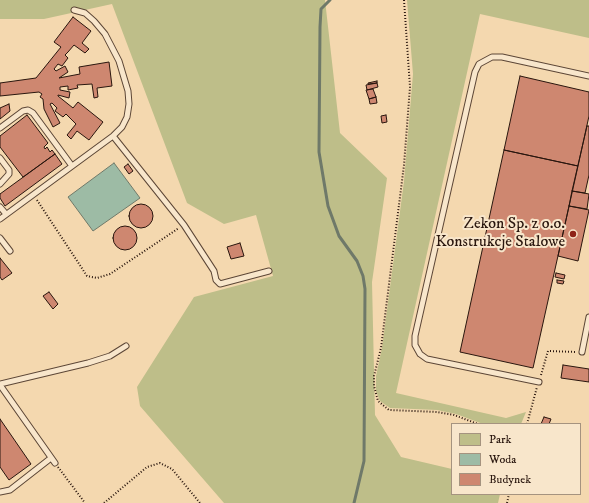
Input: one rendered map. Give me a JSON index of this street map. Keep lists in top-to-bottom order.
{
  "places": ["Zekon Sp. z o.o. Konstrukcje Stalowe"],
  "legend": ["Park", "Woda", "Budynek"]
}
